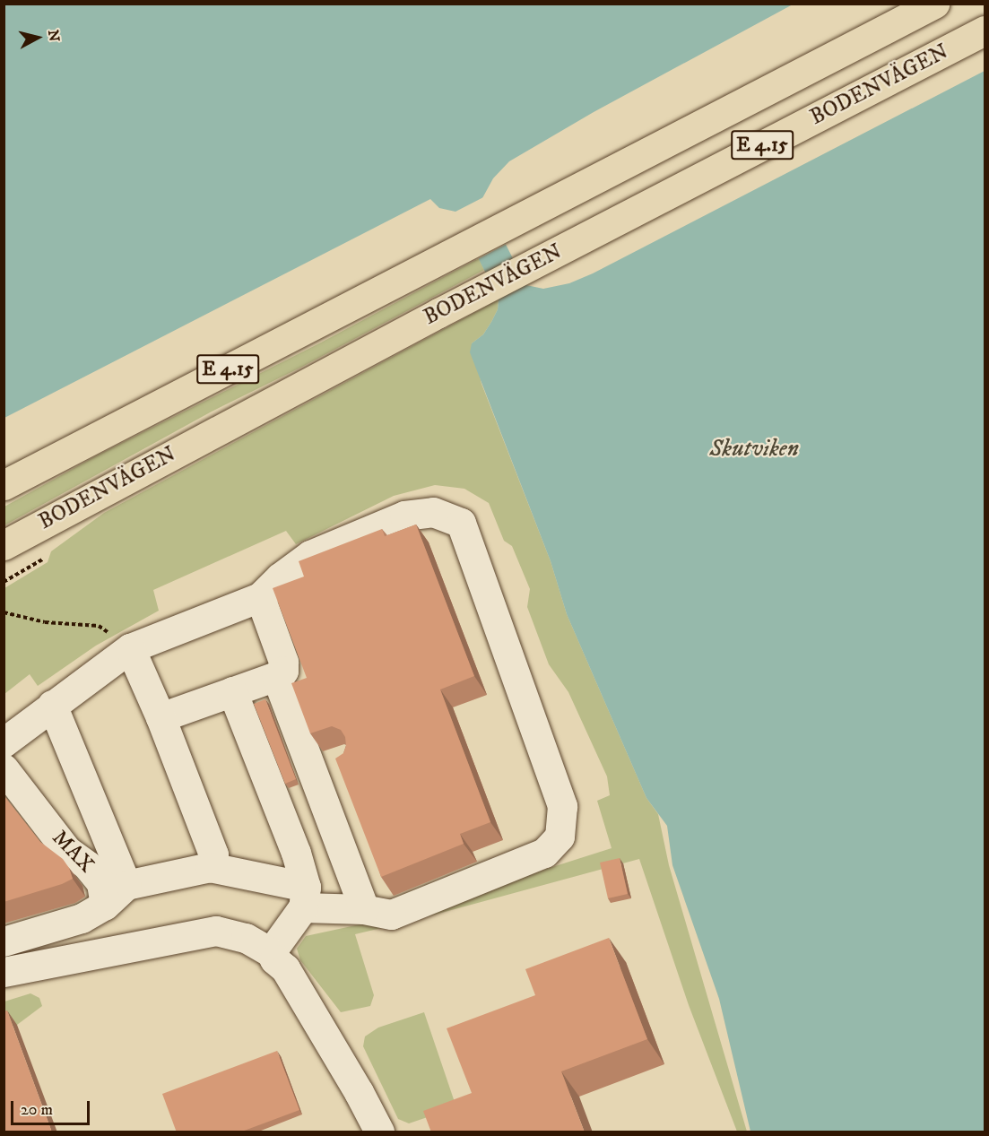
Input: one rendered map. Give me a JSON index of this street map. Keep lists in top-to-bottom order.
{
  "streets": {
    "main road": ["BODENVÄGEN", "E 4.15"],
    "street": ["MAX"]
  },
  "water": ["Skutviken"],
  "scale_bar": "20 m",
  "north": "right"
}
